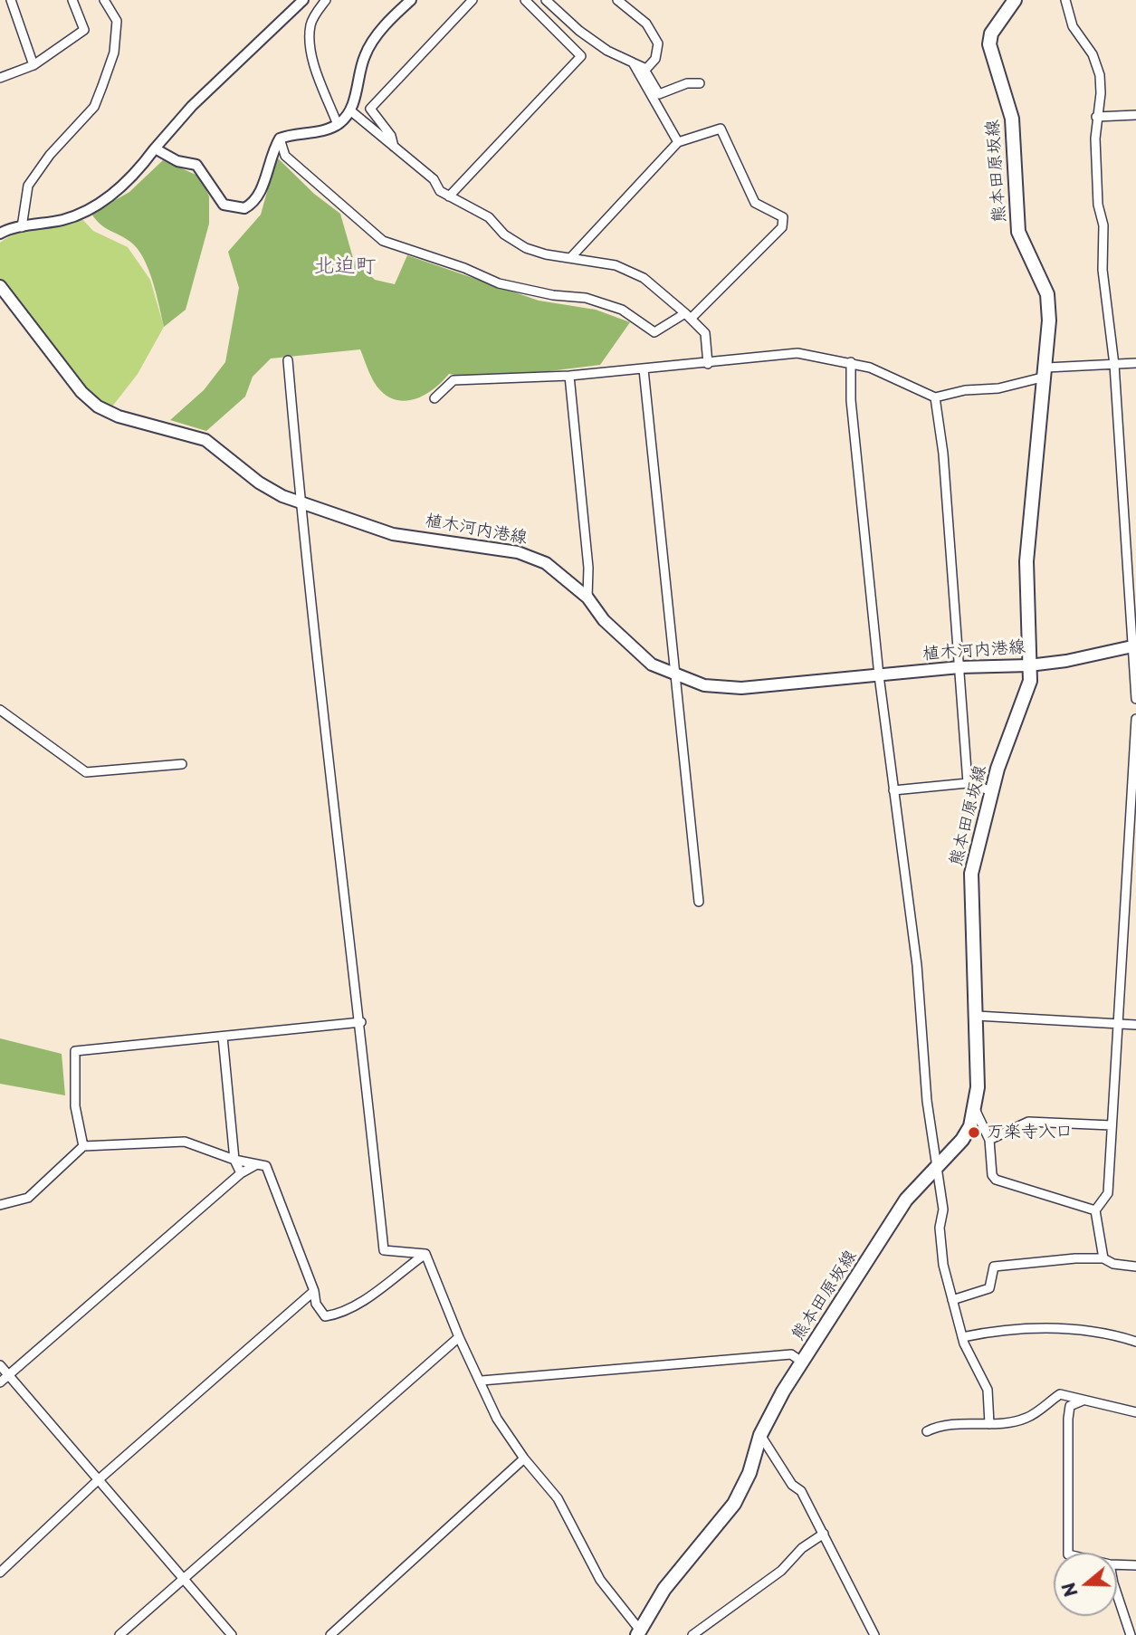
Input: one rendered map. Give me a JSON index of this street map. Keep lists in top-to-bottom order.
{
  "streets": {
    "main road": ["熊本田原坂線", "植木河内港線"]
  },
  "crossings": [
    ["熊本田原坂線", "植木河内港線"]
  ],
  "districts": ["北迫町"],
  "places": ["万楽寺入口"],
  "north": "left"
}
